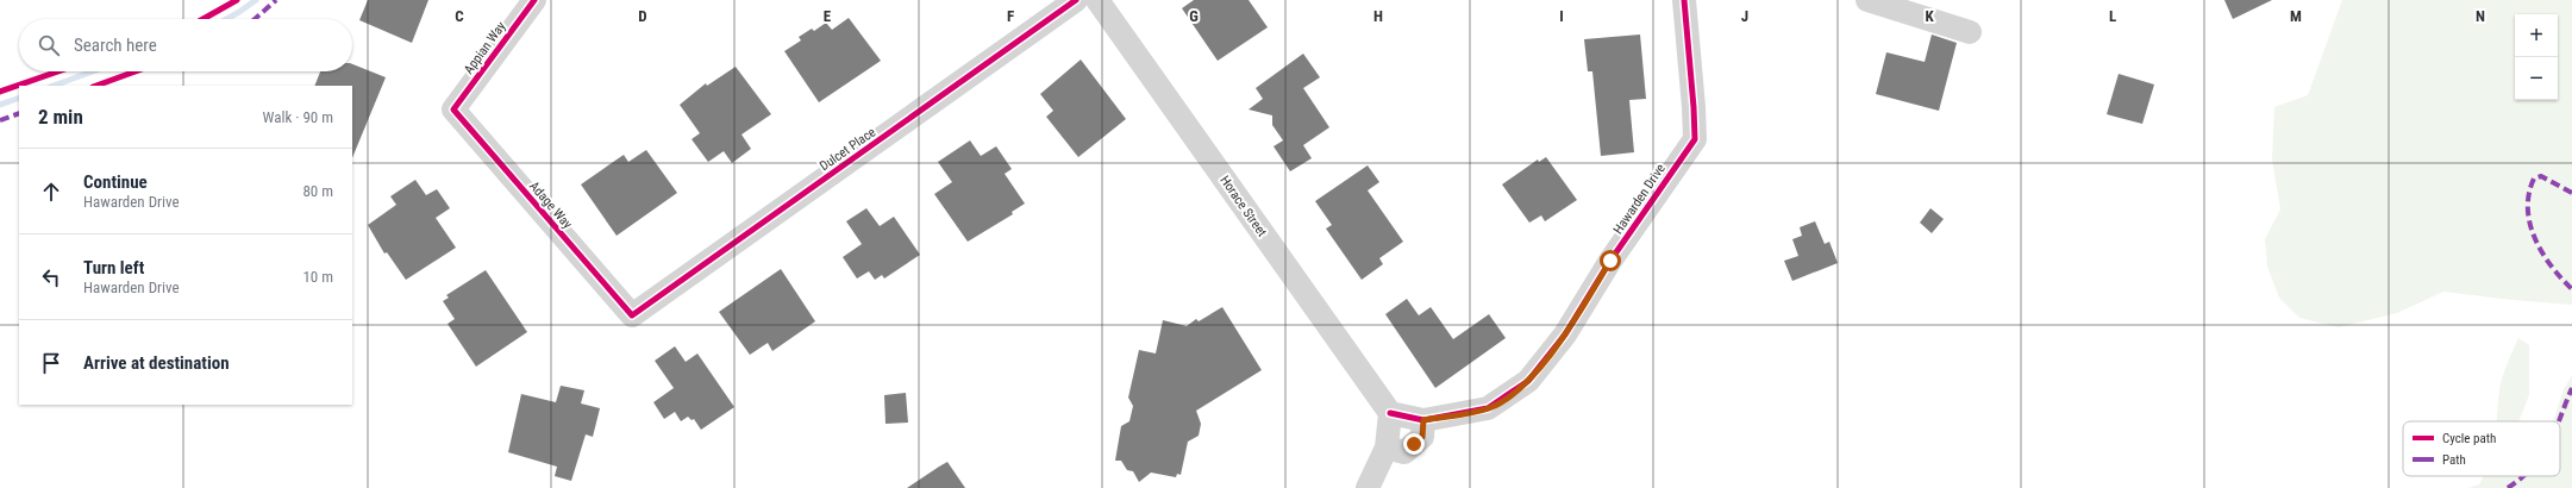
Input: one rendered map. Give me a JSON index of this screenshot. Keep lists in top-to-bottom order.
{
  "streets": {
    "street": [
      "Appian Way",
      "Dulcet Place",
      "Hawarden Drive",
      "Adage Way",
      "Horace Street"
    ]
  },
  "crossings": [
    ["Appian Way", "Adage Way"],
    ["Dulcet Place", "Adage Way"],
    ["Hawarden Drive", "Horace Street"]
  ],
  "legend": ["Cycle path", "Path"],
  "page": {
    "map_buttons": ["+", "−"],
    "search": "Search here",
    "heading": ["2 min", "Walk · 90 m"],
    "list": [
      ["Continue", "Hawarden Drive", "80 m"],
      ["Turn left", "Hawarden Drive", "10 m"],
      "Arrive at destination"
    ]
  },
  "grid": {
    "columns": [
      "C",
      "D",
      "E",
      "F",
      "G",
      "H",
      "I",
      "J",
      "K",
      "L",
      "M",
      "N"
    ]
  }
}
